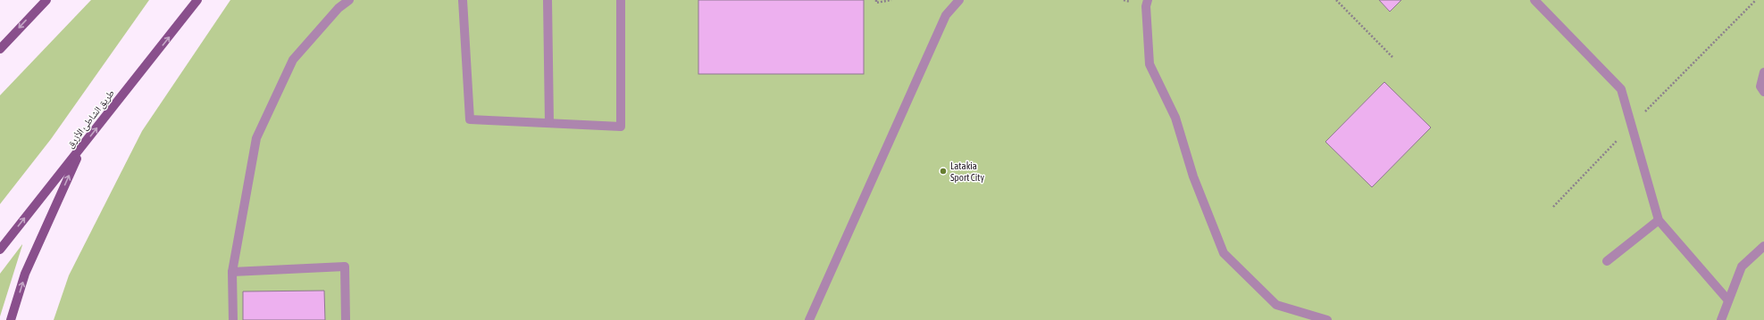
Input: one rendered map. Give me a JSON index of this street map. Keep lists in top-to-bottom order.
{
  "streets": {
    "main road": ["طريق الشاطئ الأزرق"]
  },
  "places": ["Latakia Sport City"]
}
